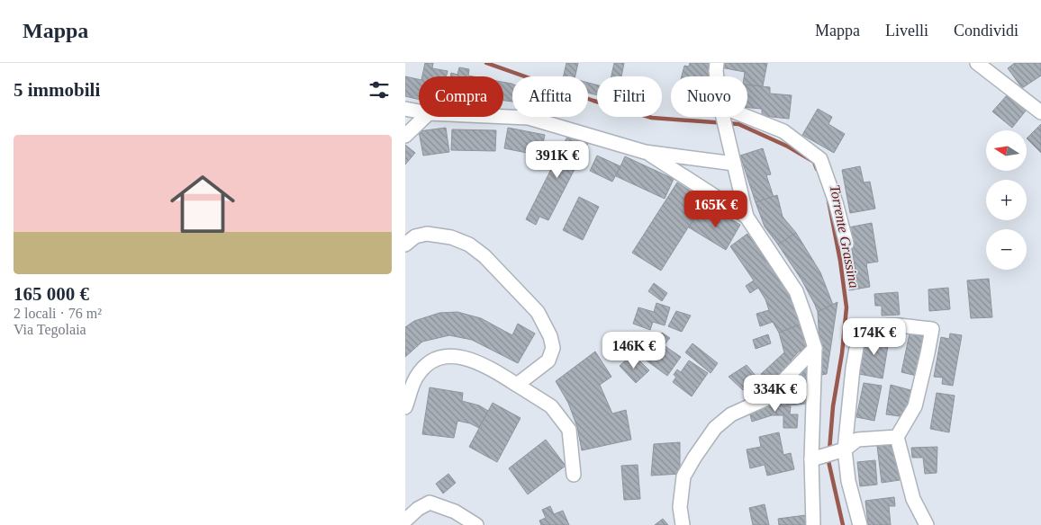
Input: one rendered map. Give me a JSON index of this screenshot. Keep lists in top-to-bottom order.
{
  "water": ["Torrente Grassina"],
  "north": "left",
  "page": {
    "header": "Mappa",
    "nav": ["Mappa", "Livelli", "Condividi"],
    "heading": "5 immobili",
    "chip": [
      "Compra",
      "Affitta",
      "Filtri",
      "Nuovo"
    ],
    "list": [
      {
        "name": "165 000 €",
        "note": "2 locali · 76 m² · Via Tegolaia"
      }
    ],
    "map_buttons": ["+", "−"],
    "price": [
      "391K €",
      "165K €",
      "174K €",
      "146K €",
      "334K €"
    ]
  }
}
